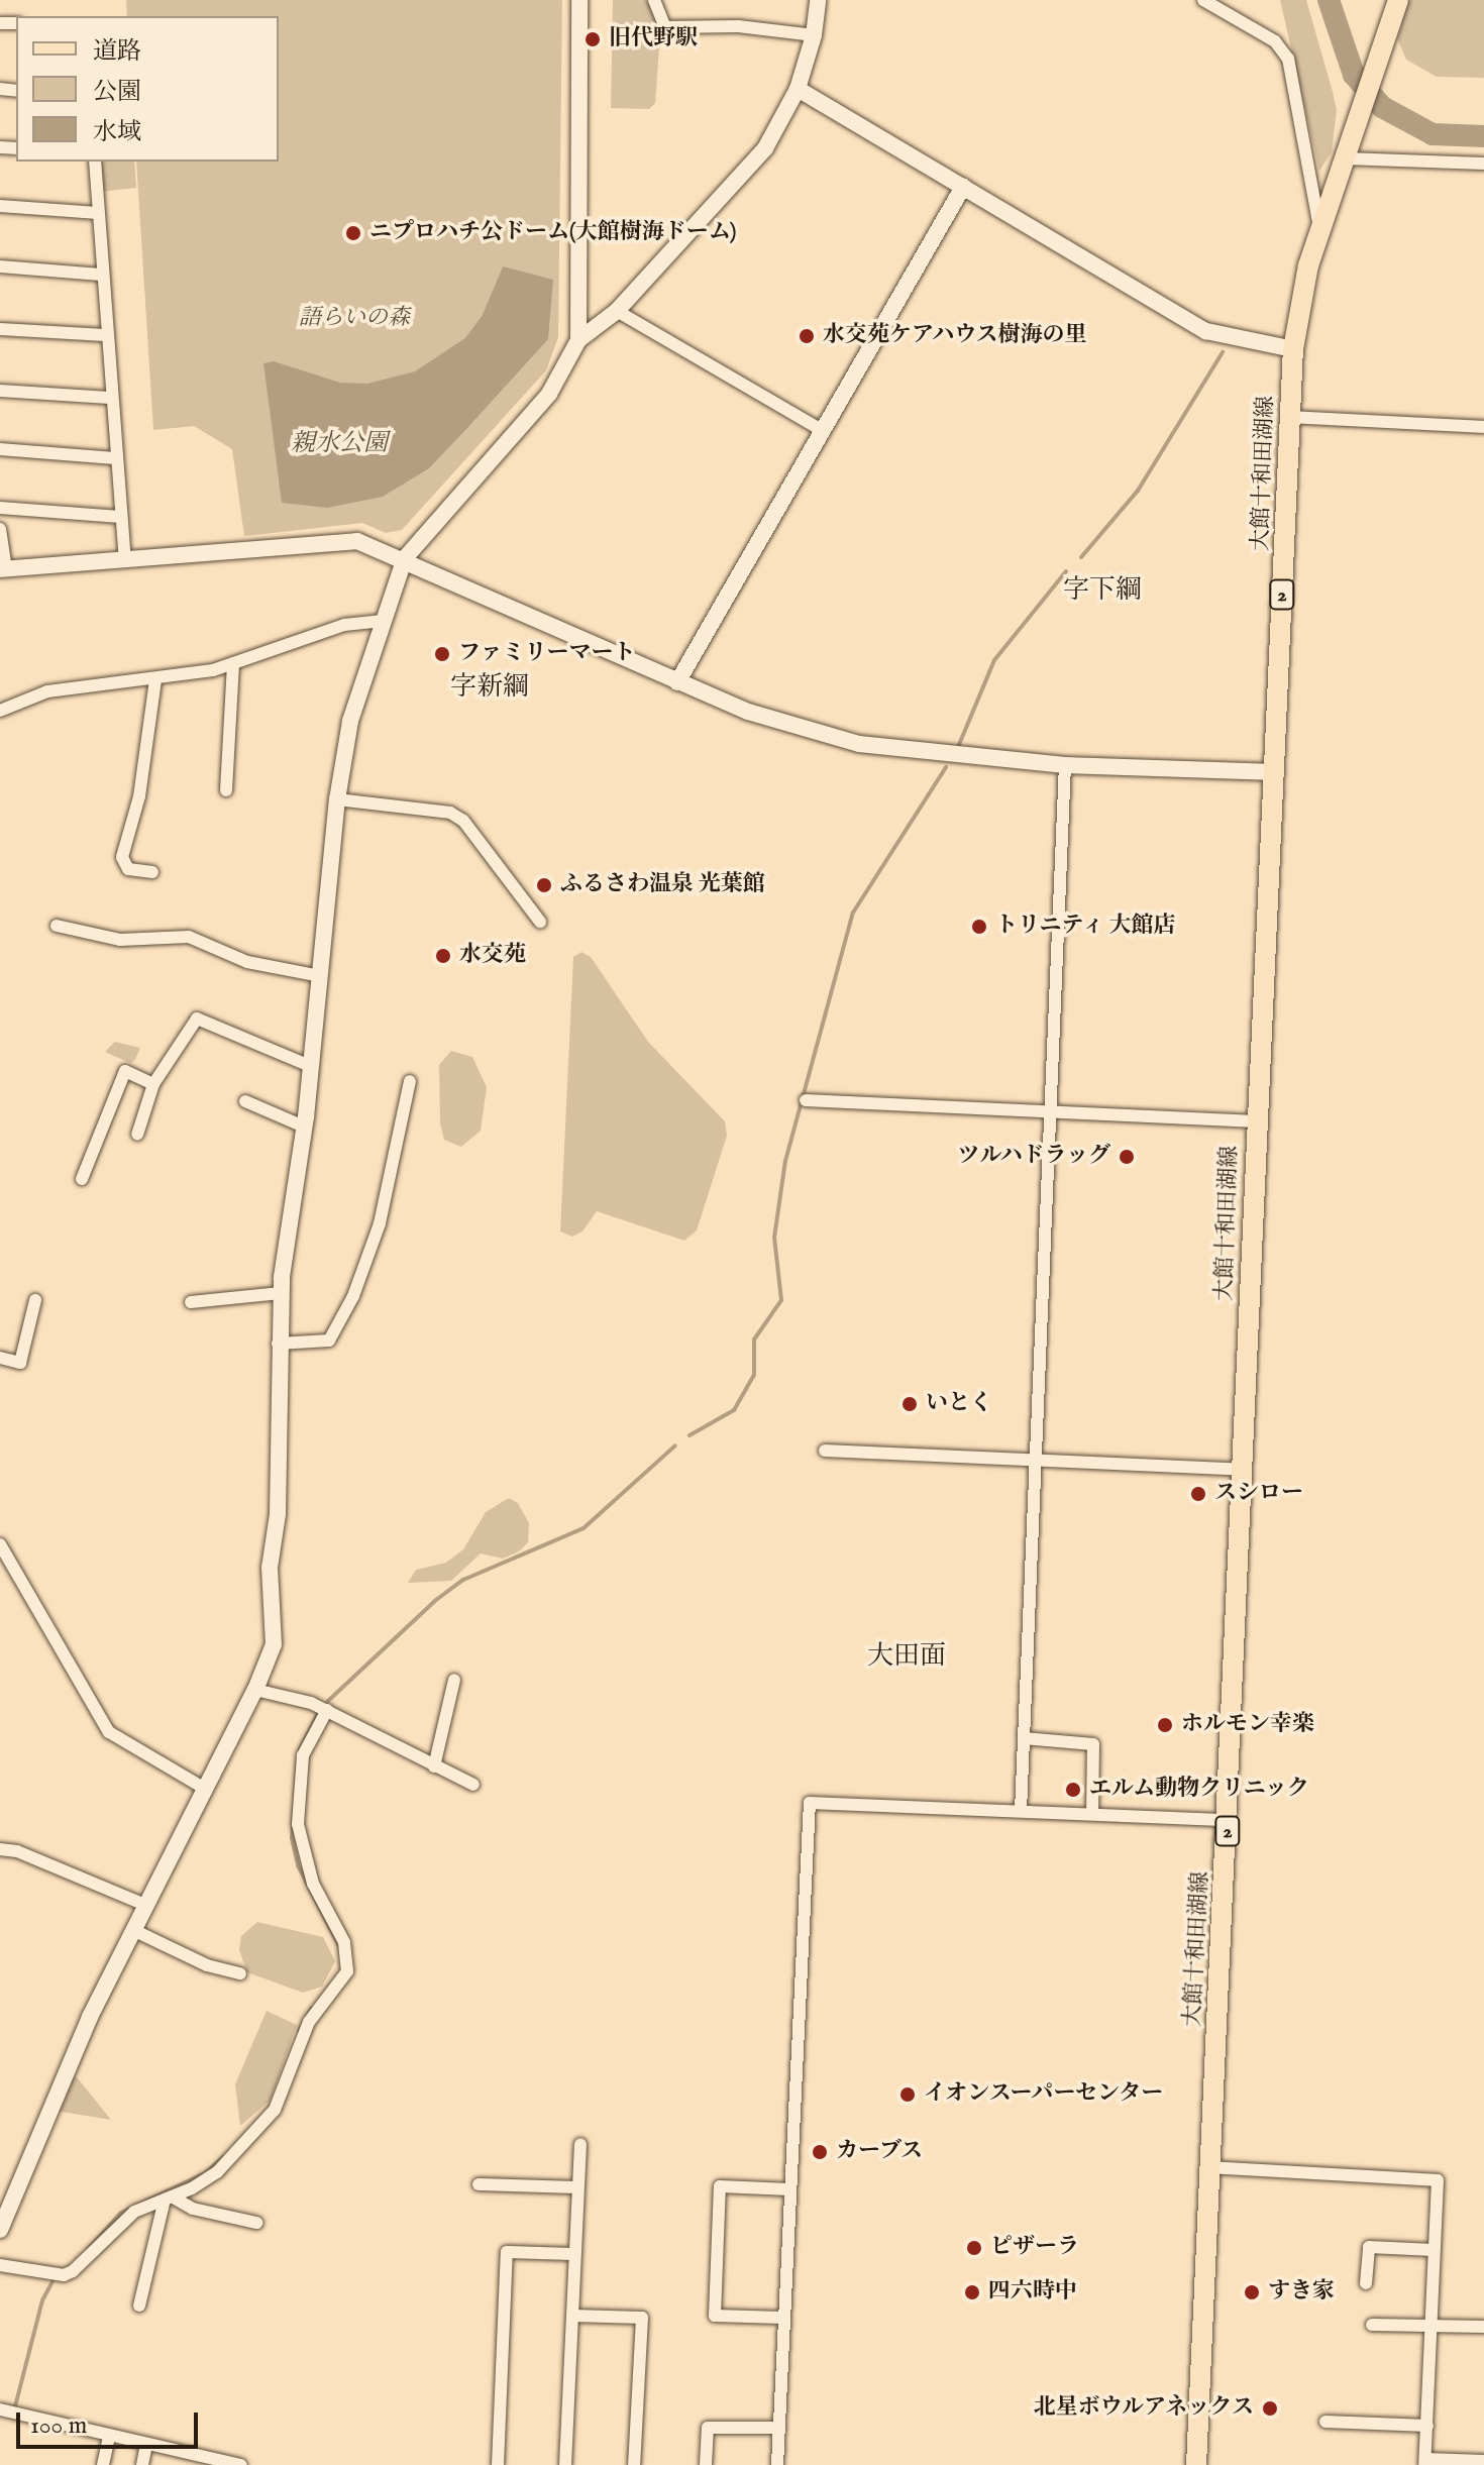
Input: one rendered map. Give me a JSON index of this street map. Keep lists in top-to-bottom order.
{
  "streets": {
    "main road": ["大館十和田湖線", "2"]
  },
  "districts": ["字下綱", "字新綱", "大田面"],
  "water": ["親水公園"],
  "parks": ["語らいの森"],
  "places": [
    "旧代野駅",
    "ニプロハチ公ドーム(大館樹海ドーム)",
    "水交苑ケアハウス樹海の里",
    "ファミリーマート",
    "ふるさわ温泉 光葉館",
    "トリニティ 大館店",
    "水交苑",
    "ツルハドラッグ",
    "いとく",
    "スシロー",
    "ホルモン幸楽",
    "エルム動物クリニック",
    "イオンスーパーセンター",
    "カーブス",
    "ピザーラ",
    "四六時中",
    "すき家",
    "北星ボウルアネックス"
  ],
  "legend": ["道路", "公園", "水域"],
  "scale_bar": "100 m"
}
